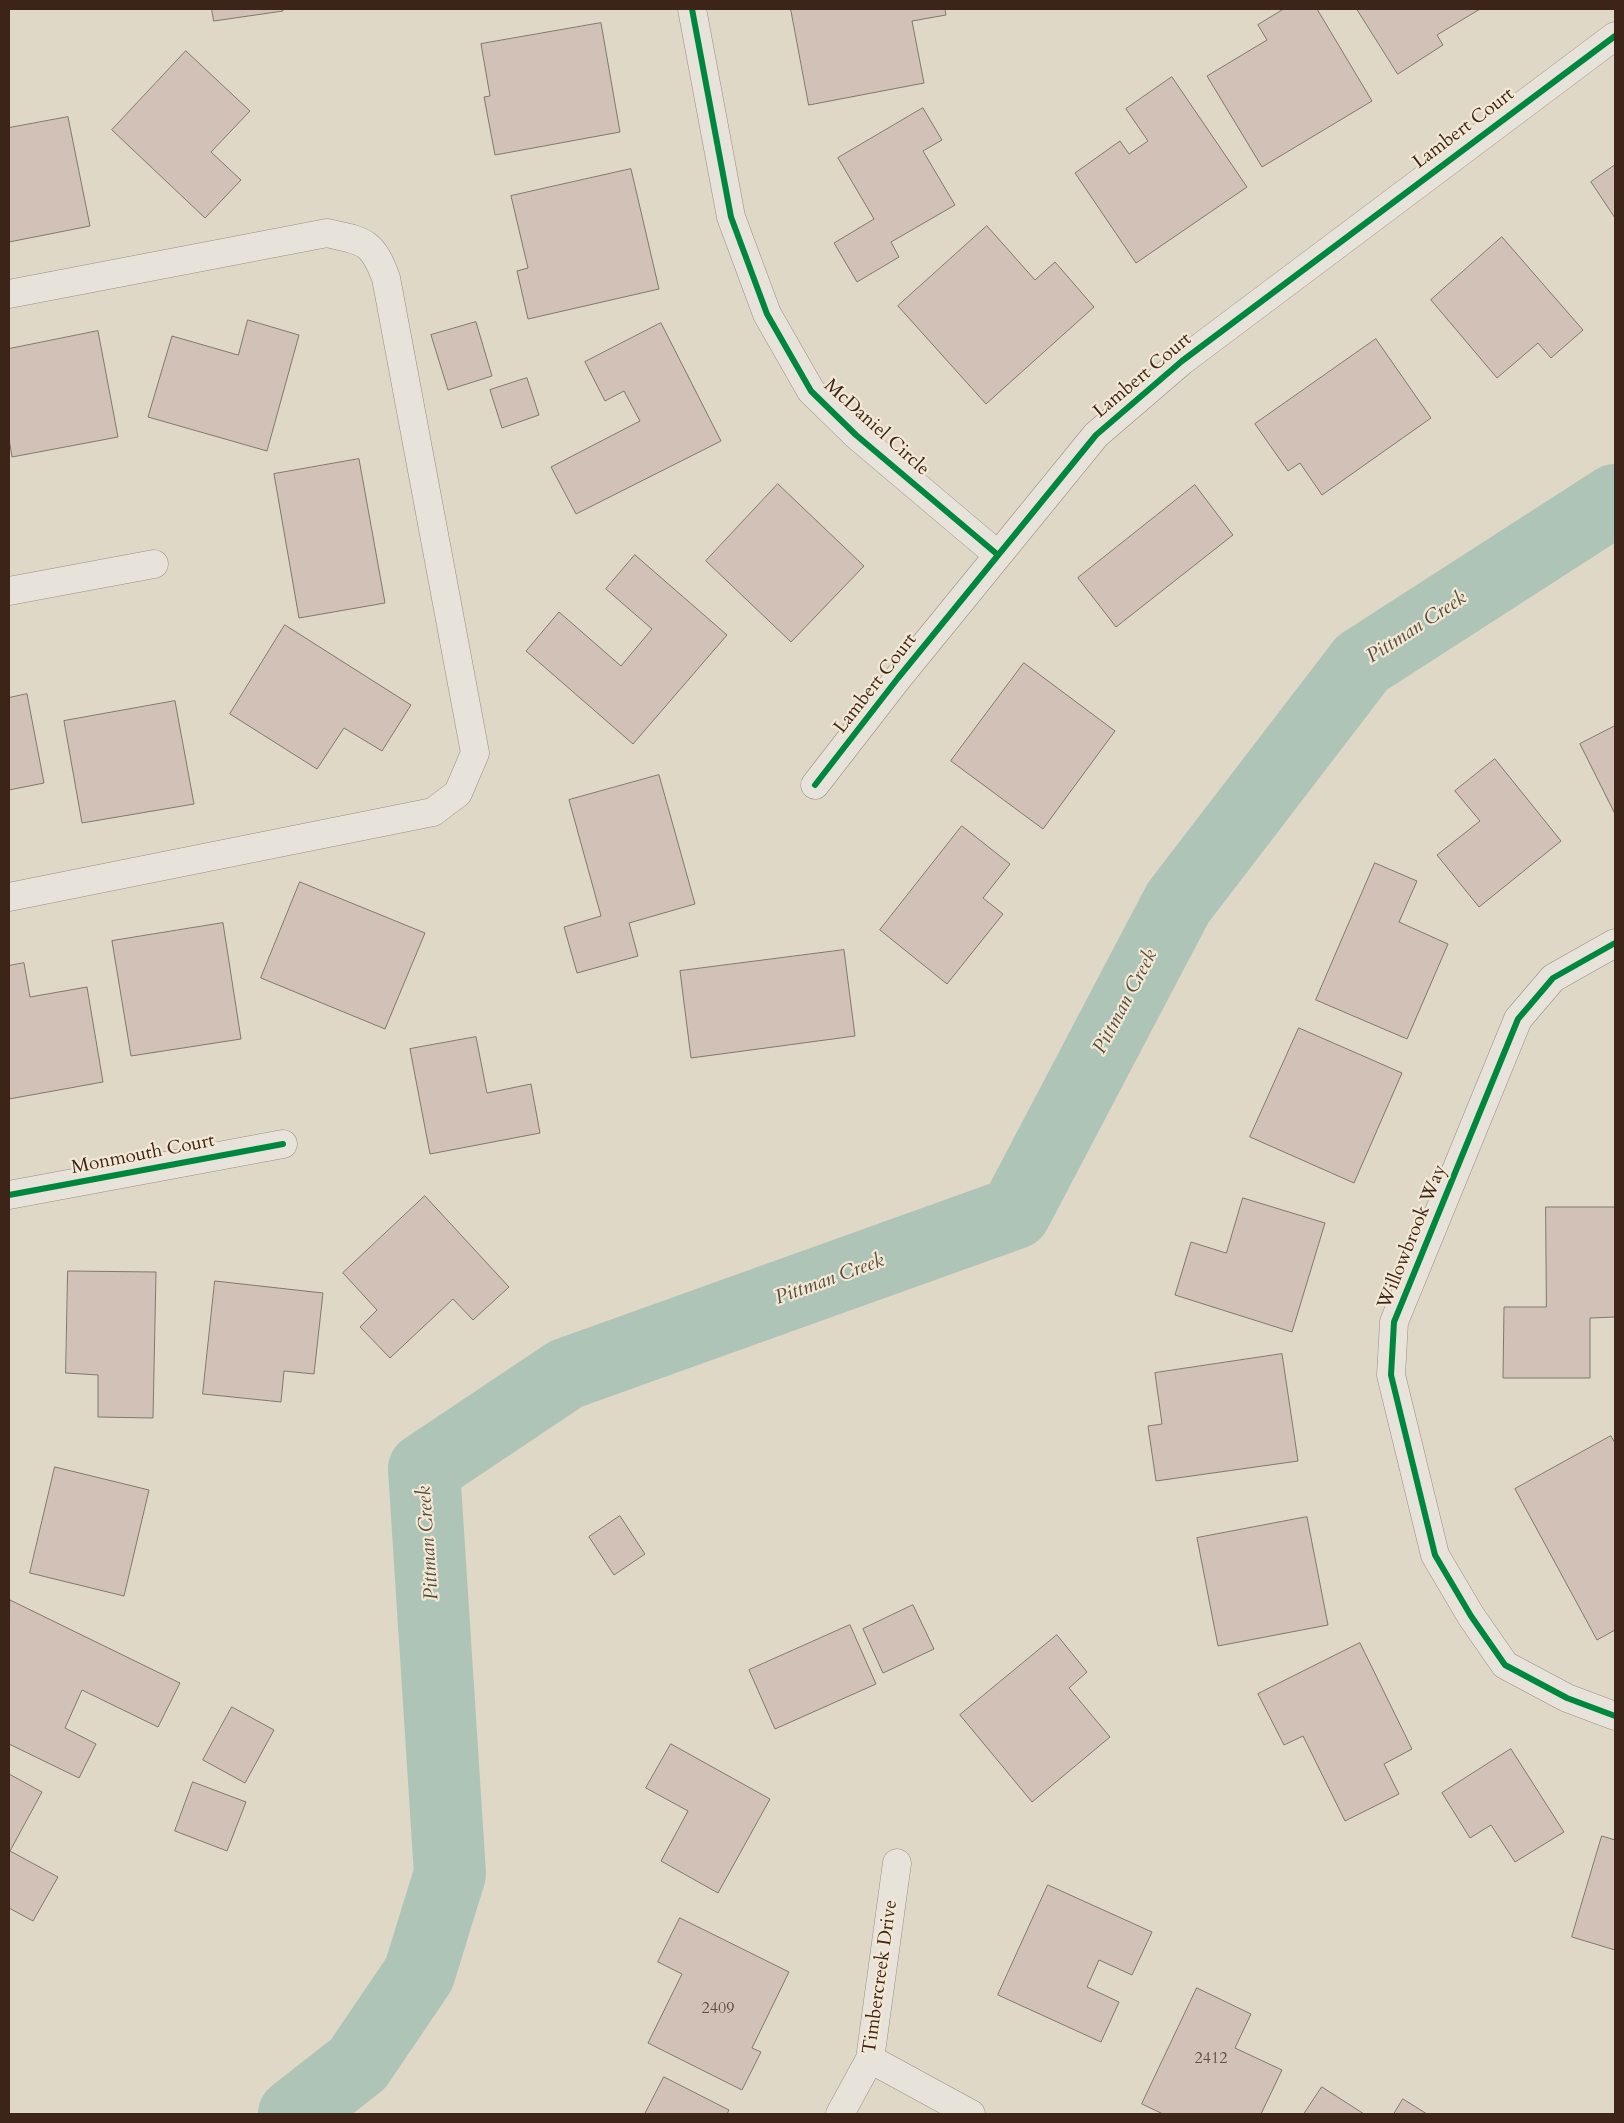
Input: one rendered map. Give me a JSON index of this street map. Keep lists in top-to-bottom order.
{
  "streets": {
    "street": [
      "Lambert Court",
      "McDaniel Circle",
      "Monmouth Court",
      "Willowbrook Way",
      "Timbercreek Drive"
    ]
  },
  "crossings": [
    ["Lambert Court", "McDaniel Circle"]
  ],
  "water": ["Pittman Creek"],
  "house_numbers": ["2409", "2412"]
}
